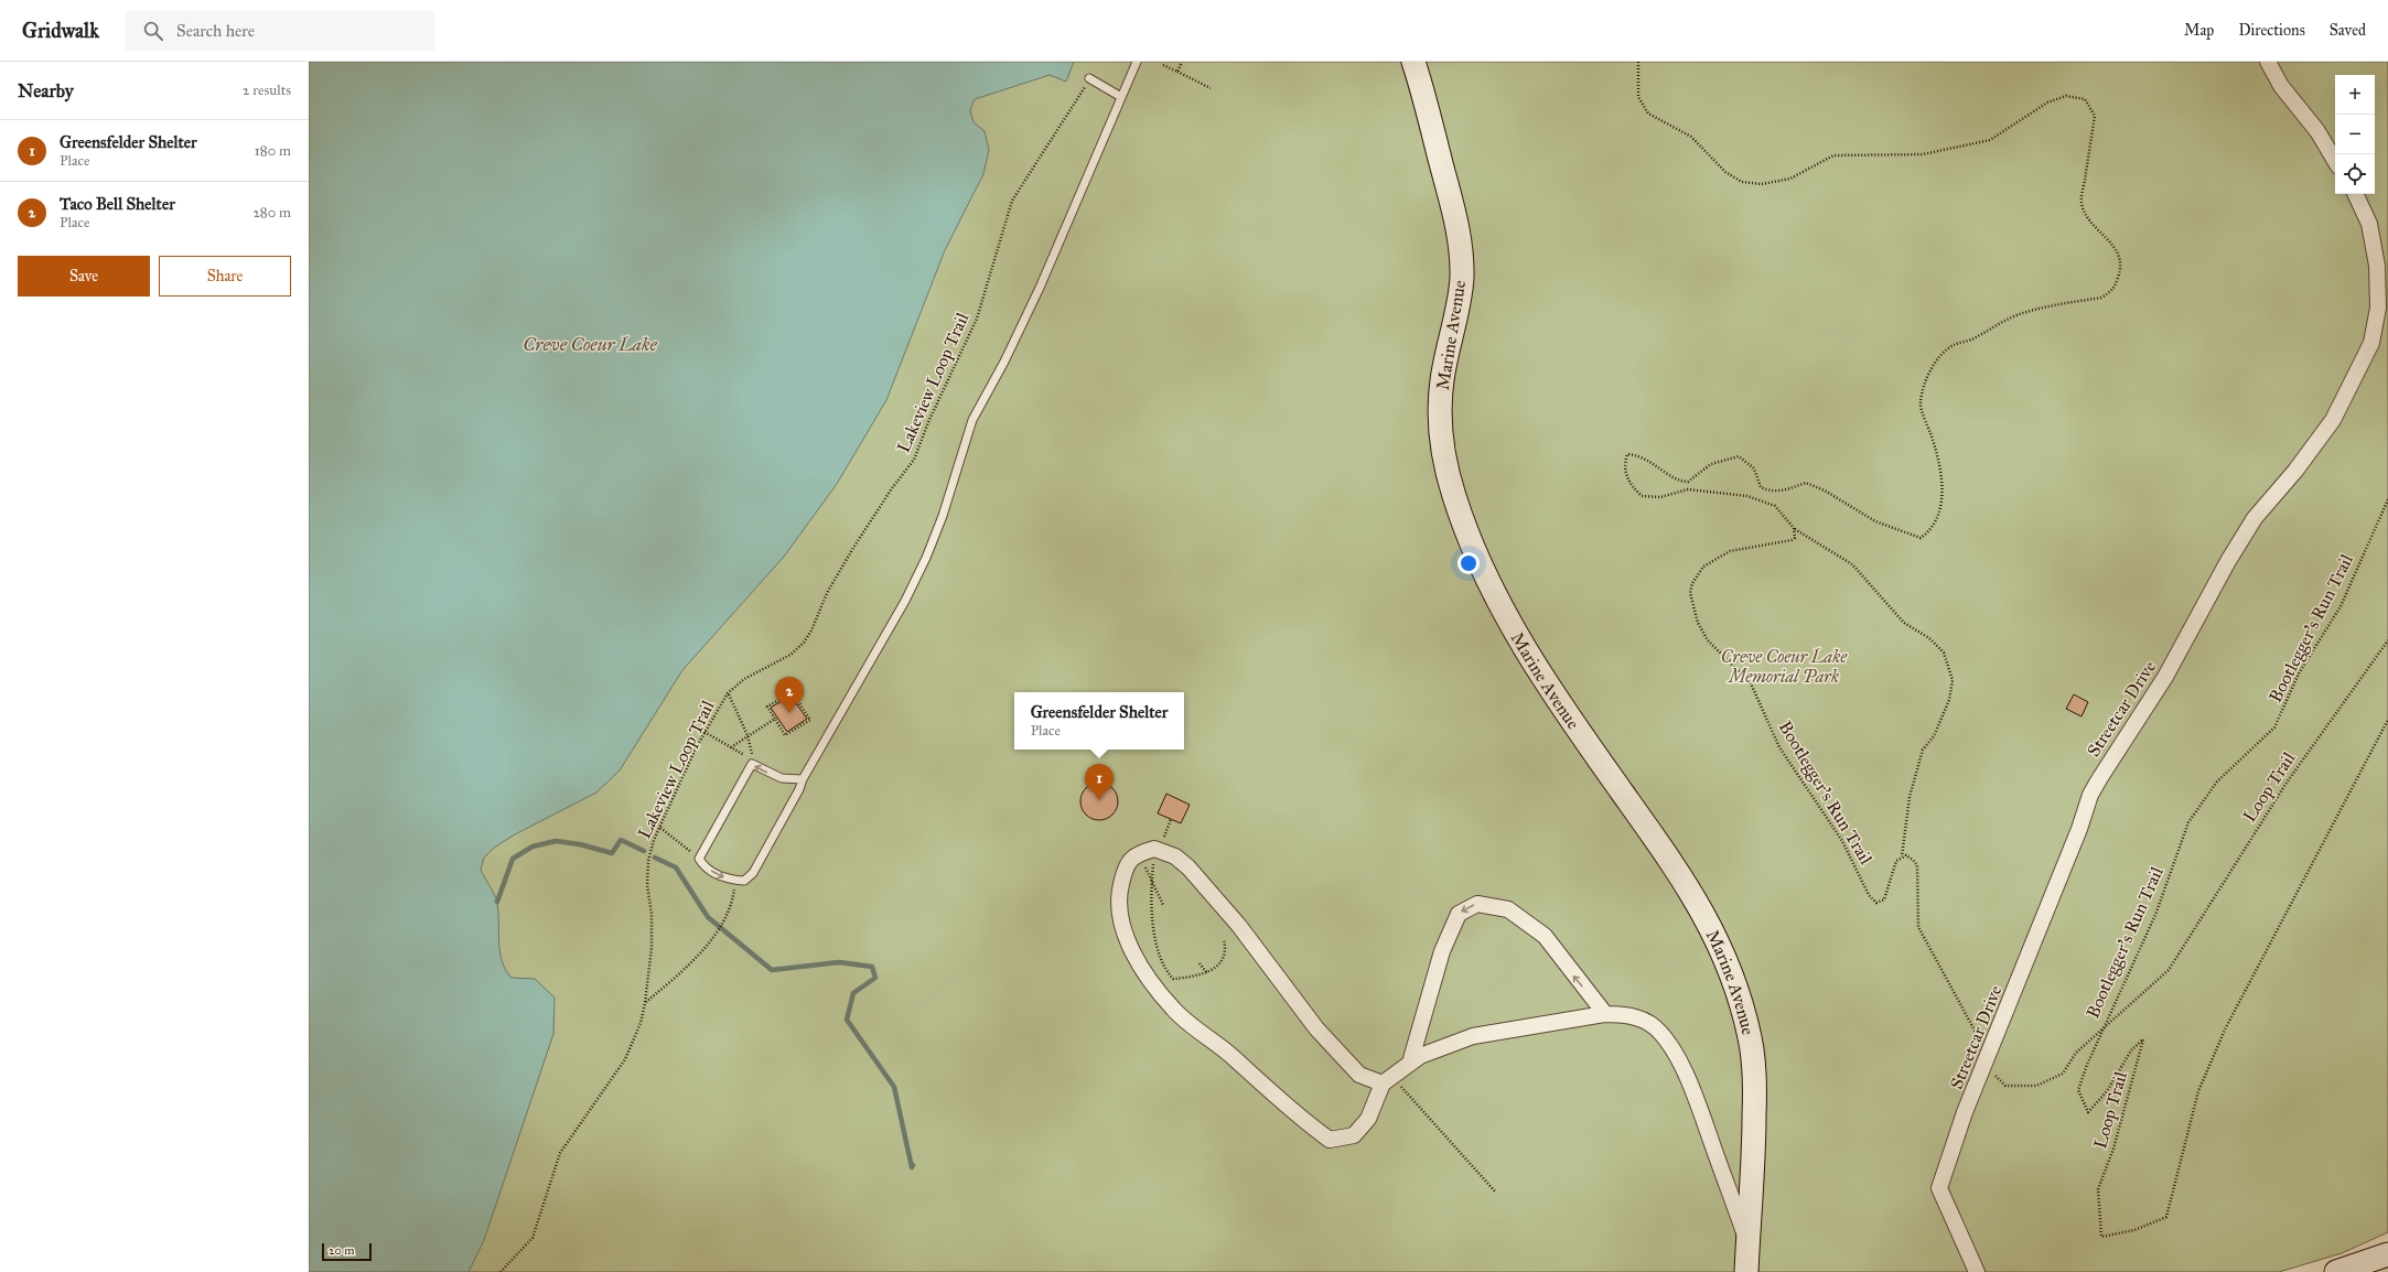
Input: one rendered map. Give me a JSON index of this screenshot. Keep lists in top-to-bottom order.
{
  "streets": {
    "main road": ["Marine Avenue"],
    "street": ["Streetcar Drive"],
    "path": ["Lakeview Loop Trail", "Bootlegger's Run Trail", "Loop Trail"]
  },
  "crossings": [
    ["Bootlegger's Run Trail", "Streetcar Drive"],
    ["Bootlegger's Run Trail", "Loop Trail"]
  ],
  "water": ["Creve Coeur Lake"],
  "parks": ["Creve Coeur Lake Memorial Park"],
  "scale_bar": "20 m",
  "page": {
    "header": "Gridwalk",
    "search": "Search here",
    "nav": ["Map", "Directions", "Saved"],
    "heading": ["Nearby", "2 results"],
    "map_buttons": ["+", "−"],
    "list": [
      {
        "mark": "1",
        "name": "Greensfelder Shelter",
        "note": "Place",
        "value": "180 m"
      },
      {
        "mark": "2",
        "name": "Taco Bell Shelter",
        "note": "Place",
        "value": "280 m"
      }
    ],
    "buttons": ["Save", "Share"],
    "pins": ["2", "1"],
    "popup": ["Greensfelder Shelter", "Place"],
    "scale": "20 m"
  }
}
